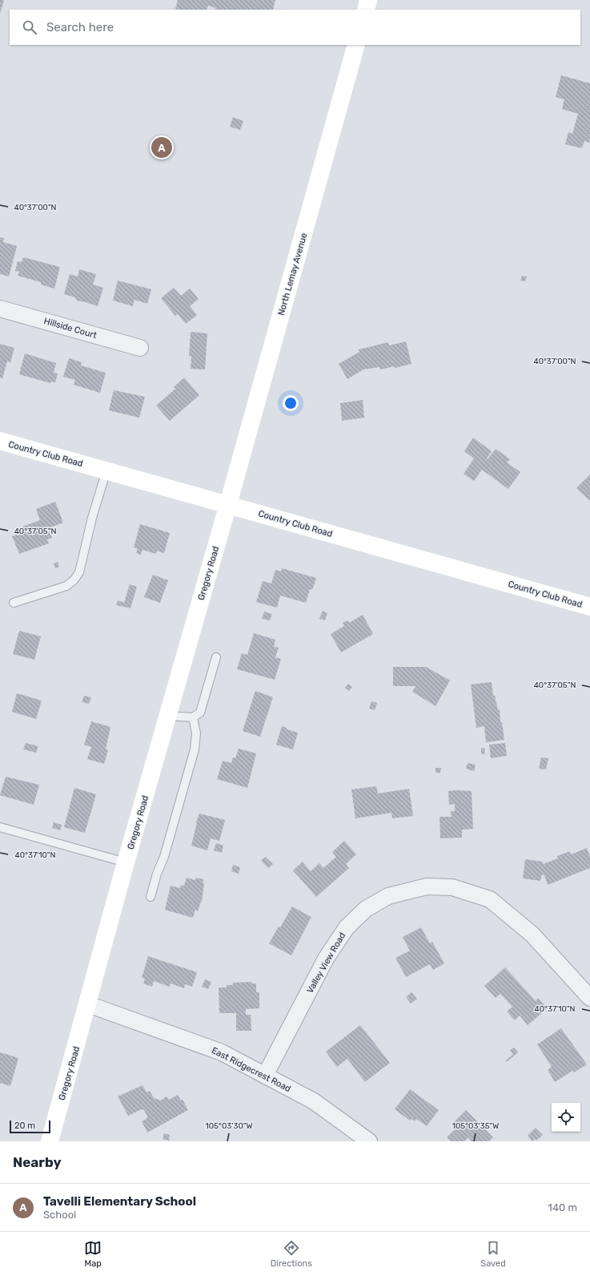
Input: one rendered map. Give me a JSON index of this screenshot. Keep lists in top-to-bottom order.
{
  "streets": {
    "street": [
      "North Lemay Avenue",
      "Hillside Court",
      "Country Club Road",
      "Gregory Road",
      "Valley View Road",
      "East Ridgecrest Road"
    ]
  },
  "crossings": [
    ["North Lemay Avenue", "Country Club Road"],
    ["North Lemay Avenue", "Gregory Road"],
    ["Country Club Road", "Gregory Road"],
    ["Gregory Road", "East Ridgecrest Road"],
    ["Valley View Road", "East Ridgecrest Road"]
  ],
  "scale_bar": "20 m",
  "page": {
    "search": "Search here",
    "pins": "A",
    "scale": "20 m",
    "heading": "Nearby",
    "list": [
      {
        "mark": "A",
        "name": "Tavelli Elementary School",
        "note": "School",
        "value": "140 m"
      }
    ],
    "nav": ["Map", "Directions", "Saved"]
  },
  "coordinates": [
    "40°37'00\"N",
    "40°37'05\"N",
    "40°37'10\"N",
    "105°03'30\"W",
    "105°03'35\"W"
  ]
}
